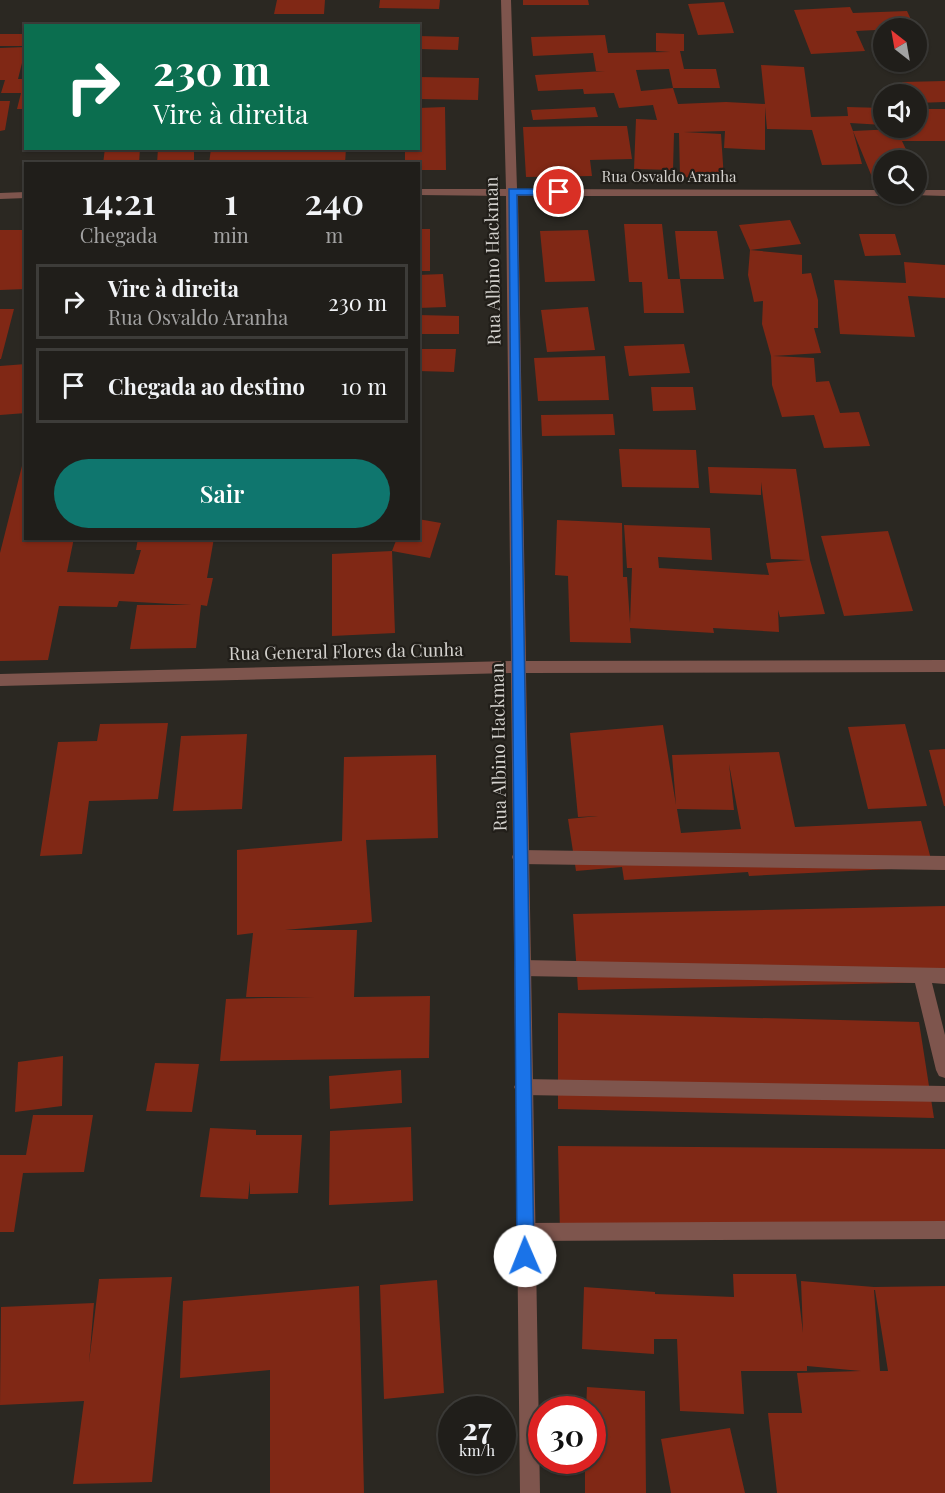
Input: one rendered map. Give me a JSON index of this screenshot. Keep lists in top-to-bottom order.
{
  "streets": {
    "street": ["Rua Osvaldo Aranha", "Rua Albino Hackman", "Rua General Flores da Cunha"]
  },
  "crossings": [
    ["Rua Osvaldo Aranha", "Rua Albino Hackman"],
    ["Rua Albino Hackman", "Rua General Flores da Cunha"]
  ],
  "north": "top left",
  "page": {
    "turn": ["230 m", "Vire à direita"],
    "eta": [
      "14:21",
      "Chegada",
      "1",
      "min",
      "240",
      "m"
    ],
    "list": [
      {
        "name": "Vire à direita",
        "note": "Rua Osvaldo Aranha",
        "value": "230 m"
      },
      {
        "name": "Chegada ao destino",
        "value": "10 m"
      }
    ],
    "buttons": "Sair",
    "speed": "27 km/h",
    "limit": "30"
  }
}
